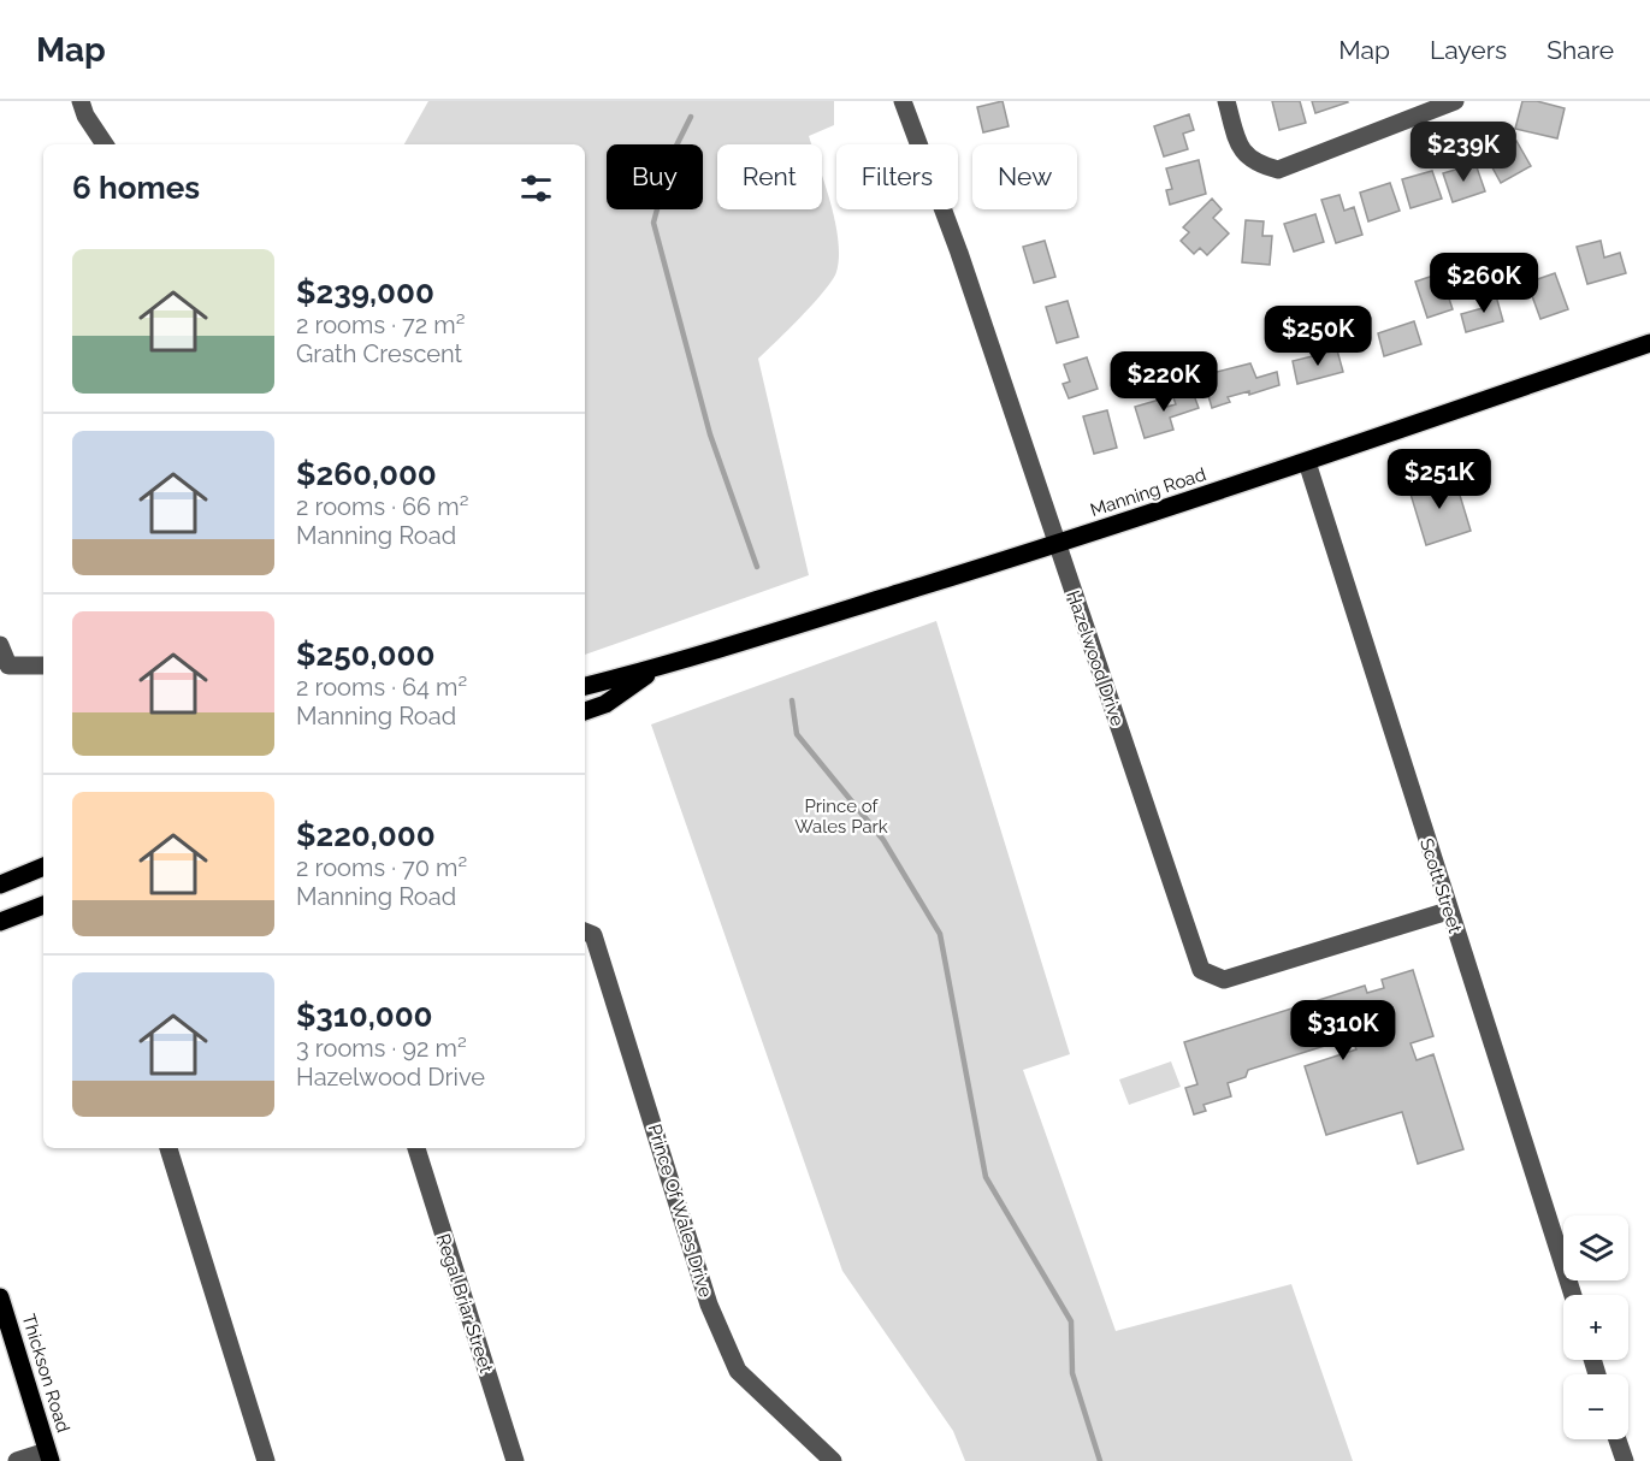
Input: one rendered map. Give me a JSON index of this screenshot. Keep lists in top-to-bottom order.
{
  "streets": {
    "main road": ["Manning Road", "Thickson Road"],
    "street": [
      "Hazelwood Drive",
      "Scott Street",
      "Prince Of Wales Drive",
      "Regal Briar Street"
    ]
  },
  "crossings": [
    ["Manning Road", "Hazelwood Drive"],
    ["Manning Road", "Scott Street"],
    ["Hazelwood Drive", "Scott Street"]
  ],
  "parks": ["Prince of Wales Park"],
  "page": {
    "header": "Map",
    "nav": ["Map", "Layers", "Share"],
    "price": [
      "$239K",
      "$260K",
      "$250K",
      "$220K",
      "$251K",
      "$310K"
    ],
    "chip": [
      "Buy",
      "Rent",
      "Filters",
      "New"
    ],
    "heading": "6 homes",
    "list": [
      {
        "name": "$239,000",
        "note": "2 rooms · 72 m² · Grath Crescent"
      },
      {
        "name": "$260,000",
        "note": "2 rooms · 66 m² · Manning Road"
      },
      {
        "name": "$250,000",
        "note": "2 rooms · 64 m² · Manning Road"
      },
      {
        "name": "$220,000",
        "note": "2 rooms · 70 m² · Manning Road"
      },
      {
        "name": "$310,000",
        "note": "3 rooms · 92 m² · Hazelwood Drive"
      }
    ],
    "map_buttons": ["+", "−"]
  }
}
